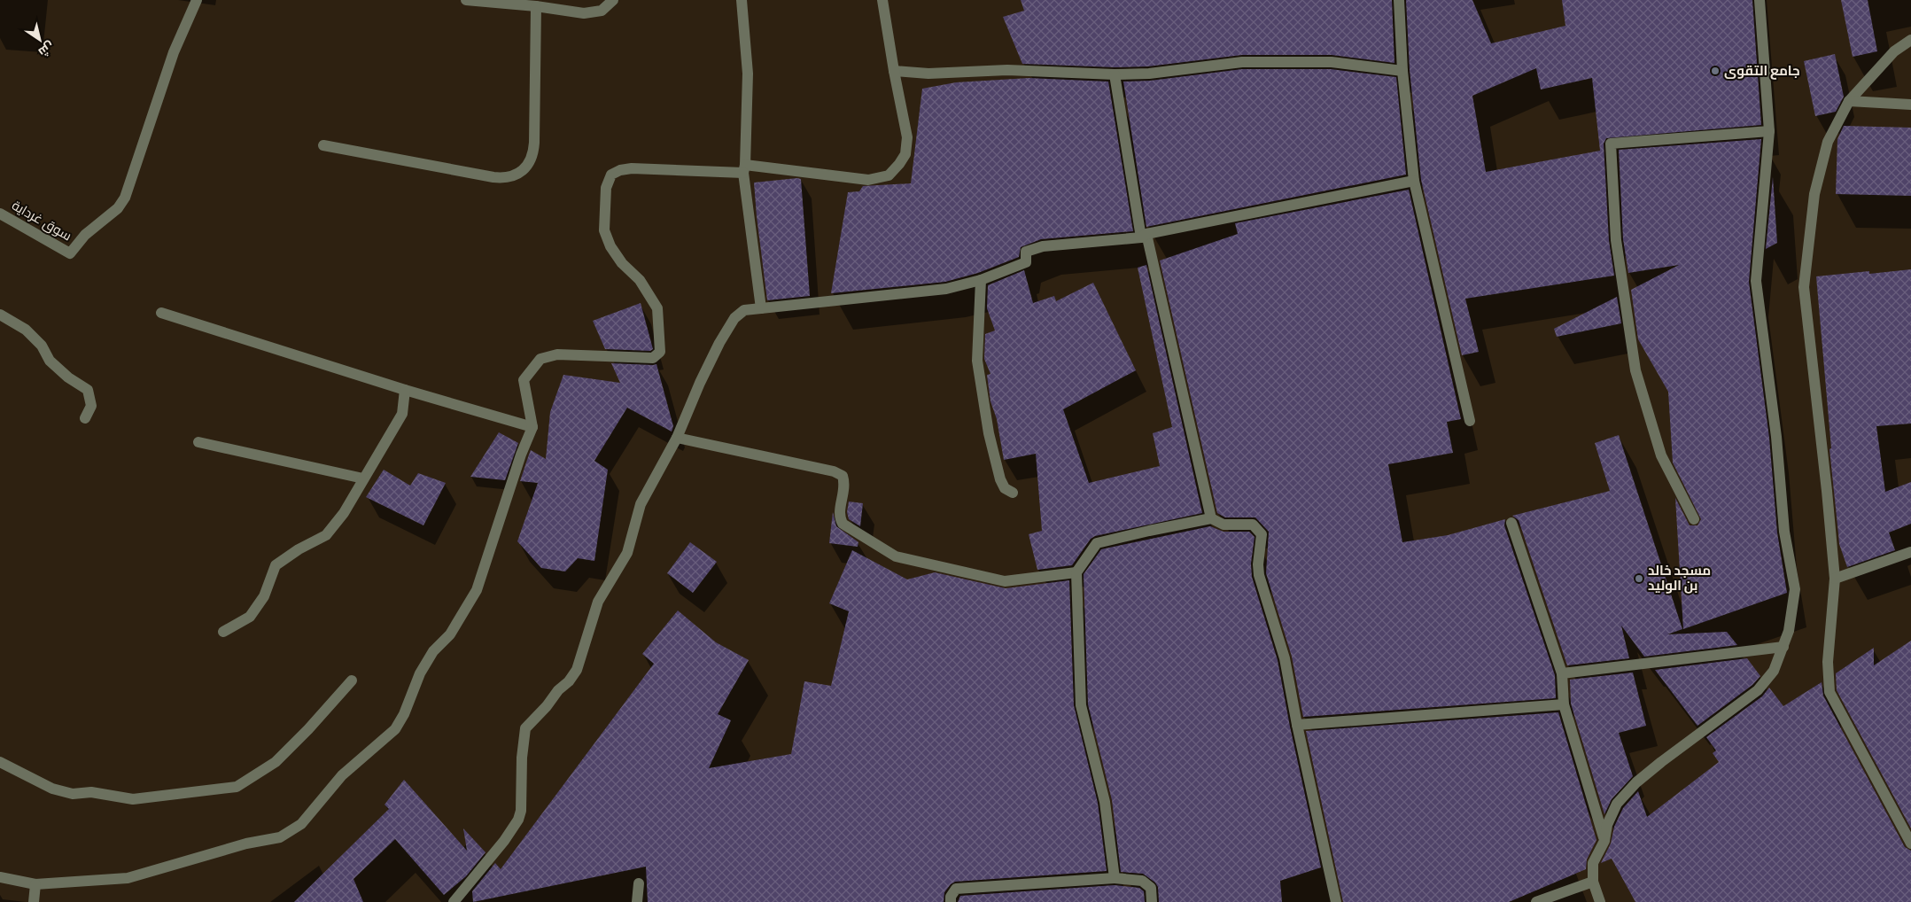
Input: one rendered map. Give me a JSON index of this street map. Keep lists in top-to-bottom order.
{
  "streets": {
    "street": ["سوق غرداية"]
  },
  "places": ["جامع التقوى", "مسجد خالد بن الوليد"],
  "north": "bottom right"
}
